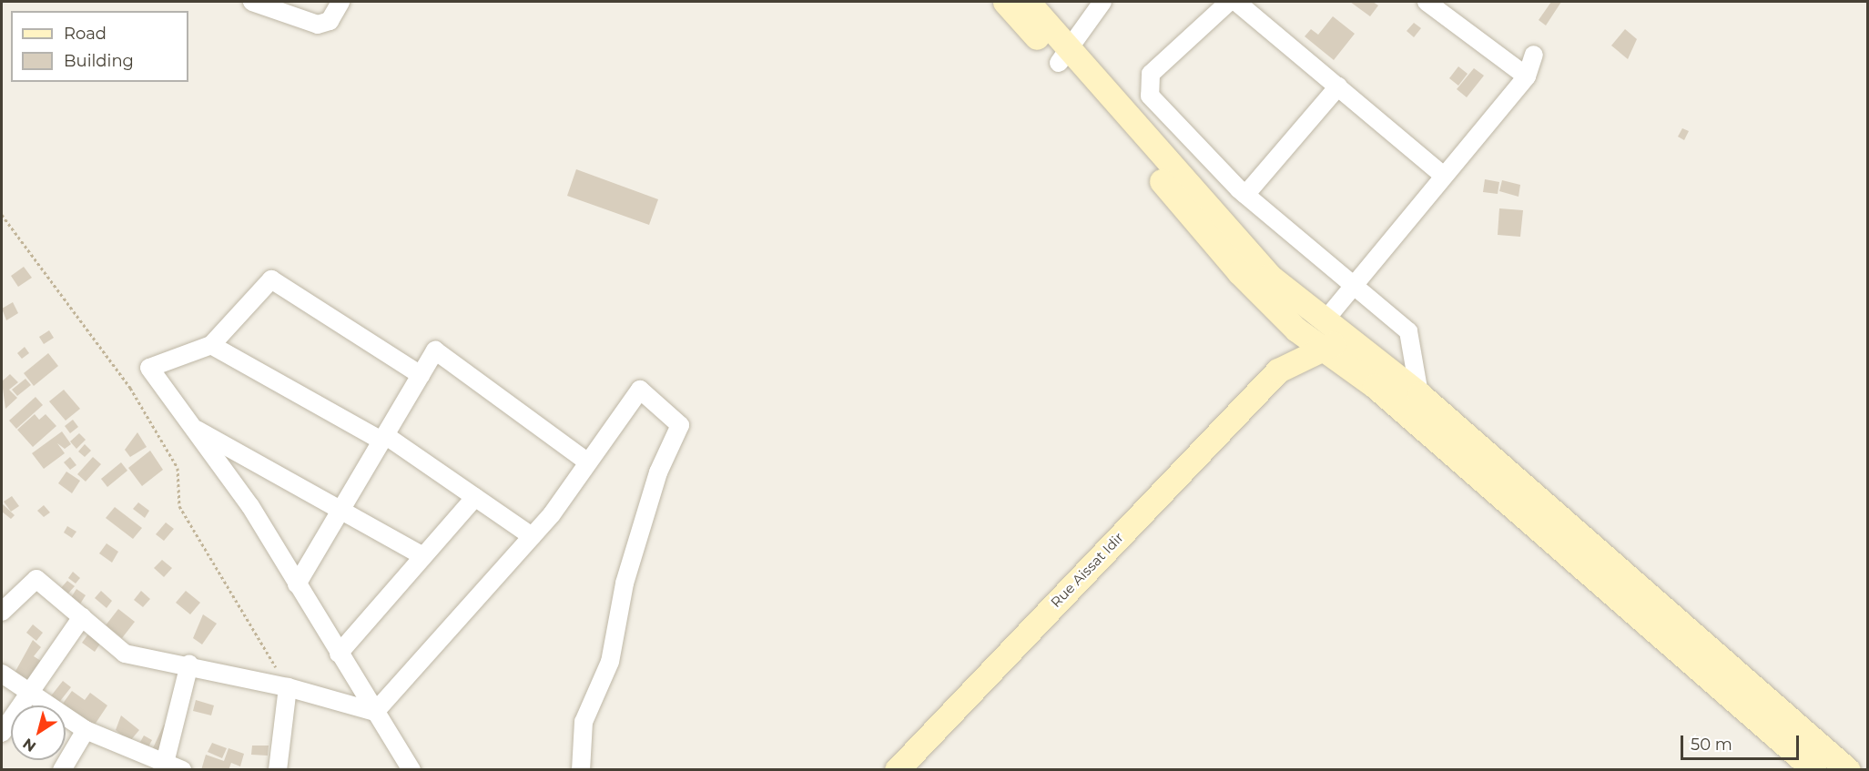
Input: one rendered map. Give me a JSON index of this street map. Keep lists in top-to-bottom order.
{
  "streets": {
    "main road": ["Rue Aissat Idir"]
  },
  "legend": ["Road", "Building"],
  "scale_bar": "50 m",
  "north": "bottom left"
}
